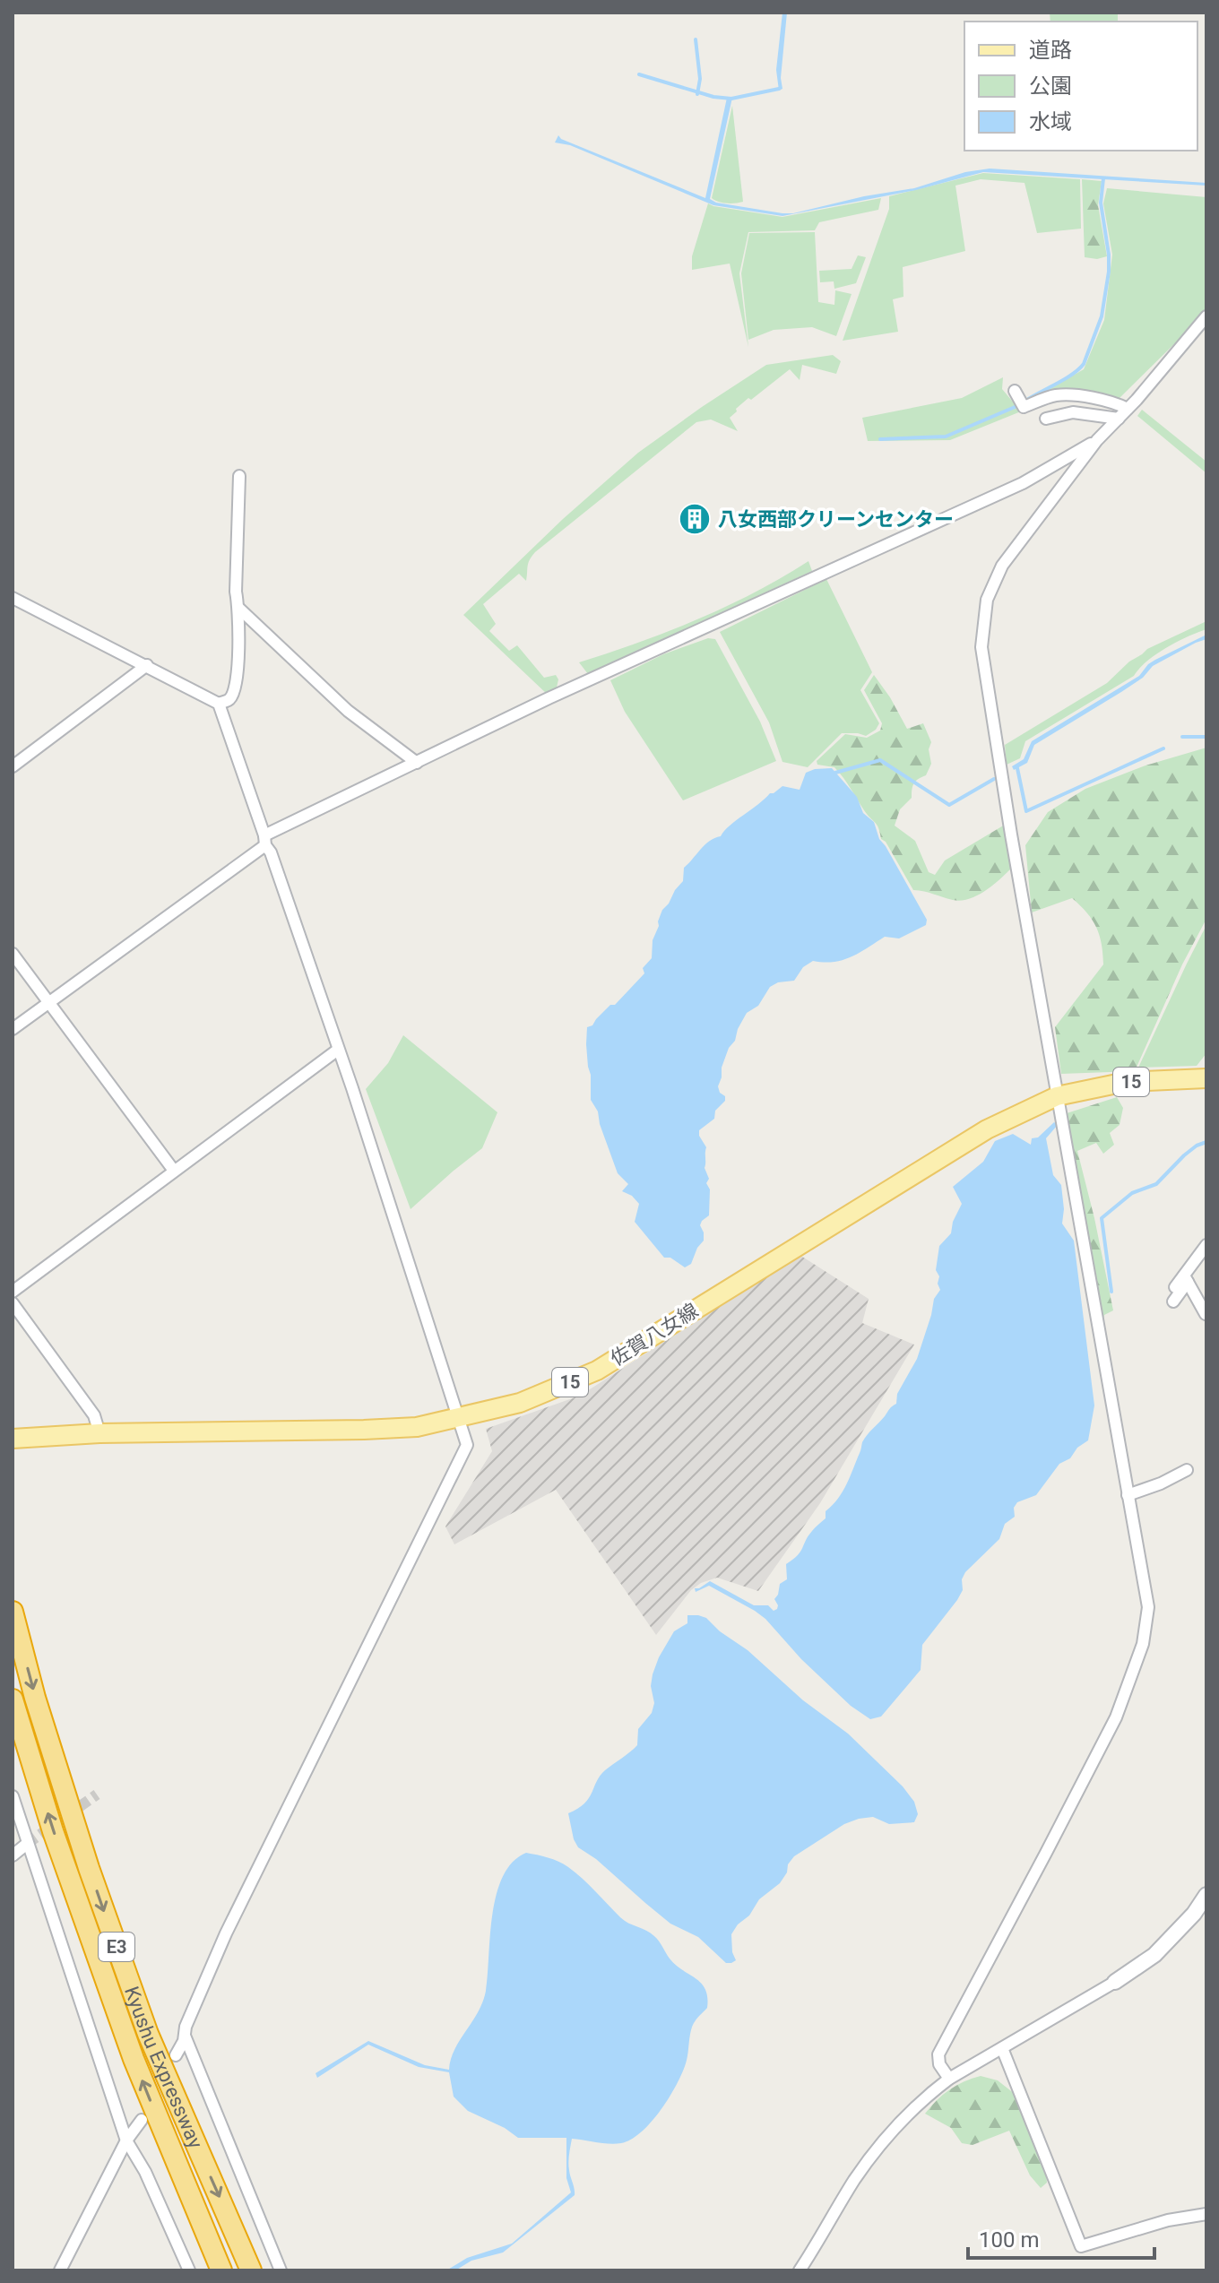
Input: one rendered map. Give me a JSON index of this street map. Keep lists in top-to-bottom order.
{
  "streets": {
    "highway": ["E3", "Kyushu Expressway"],
    "main road": ["15", "佐賀八女線"]
  },
  "places": {
    "building": ["八女西部クリーンセンター"]
  },
  "legend": ["道路", "公園", "水域"],
  "scale_bar": "100 m"
}
